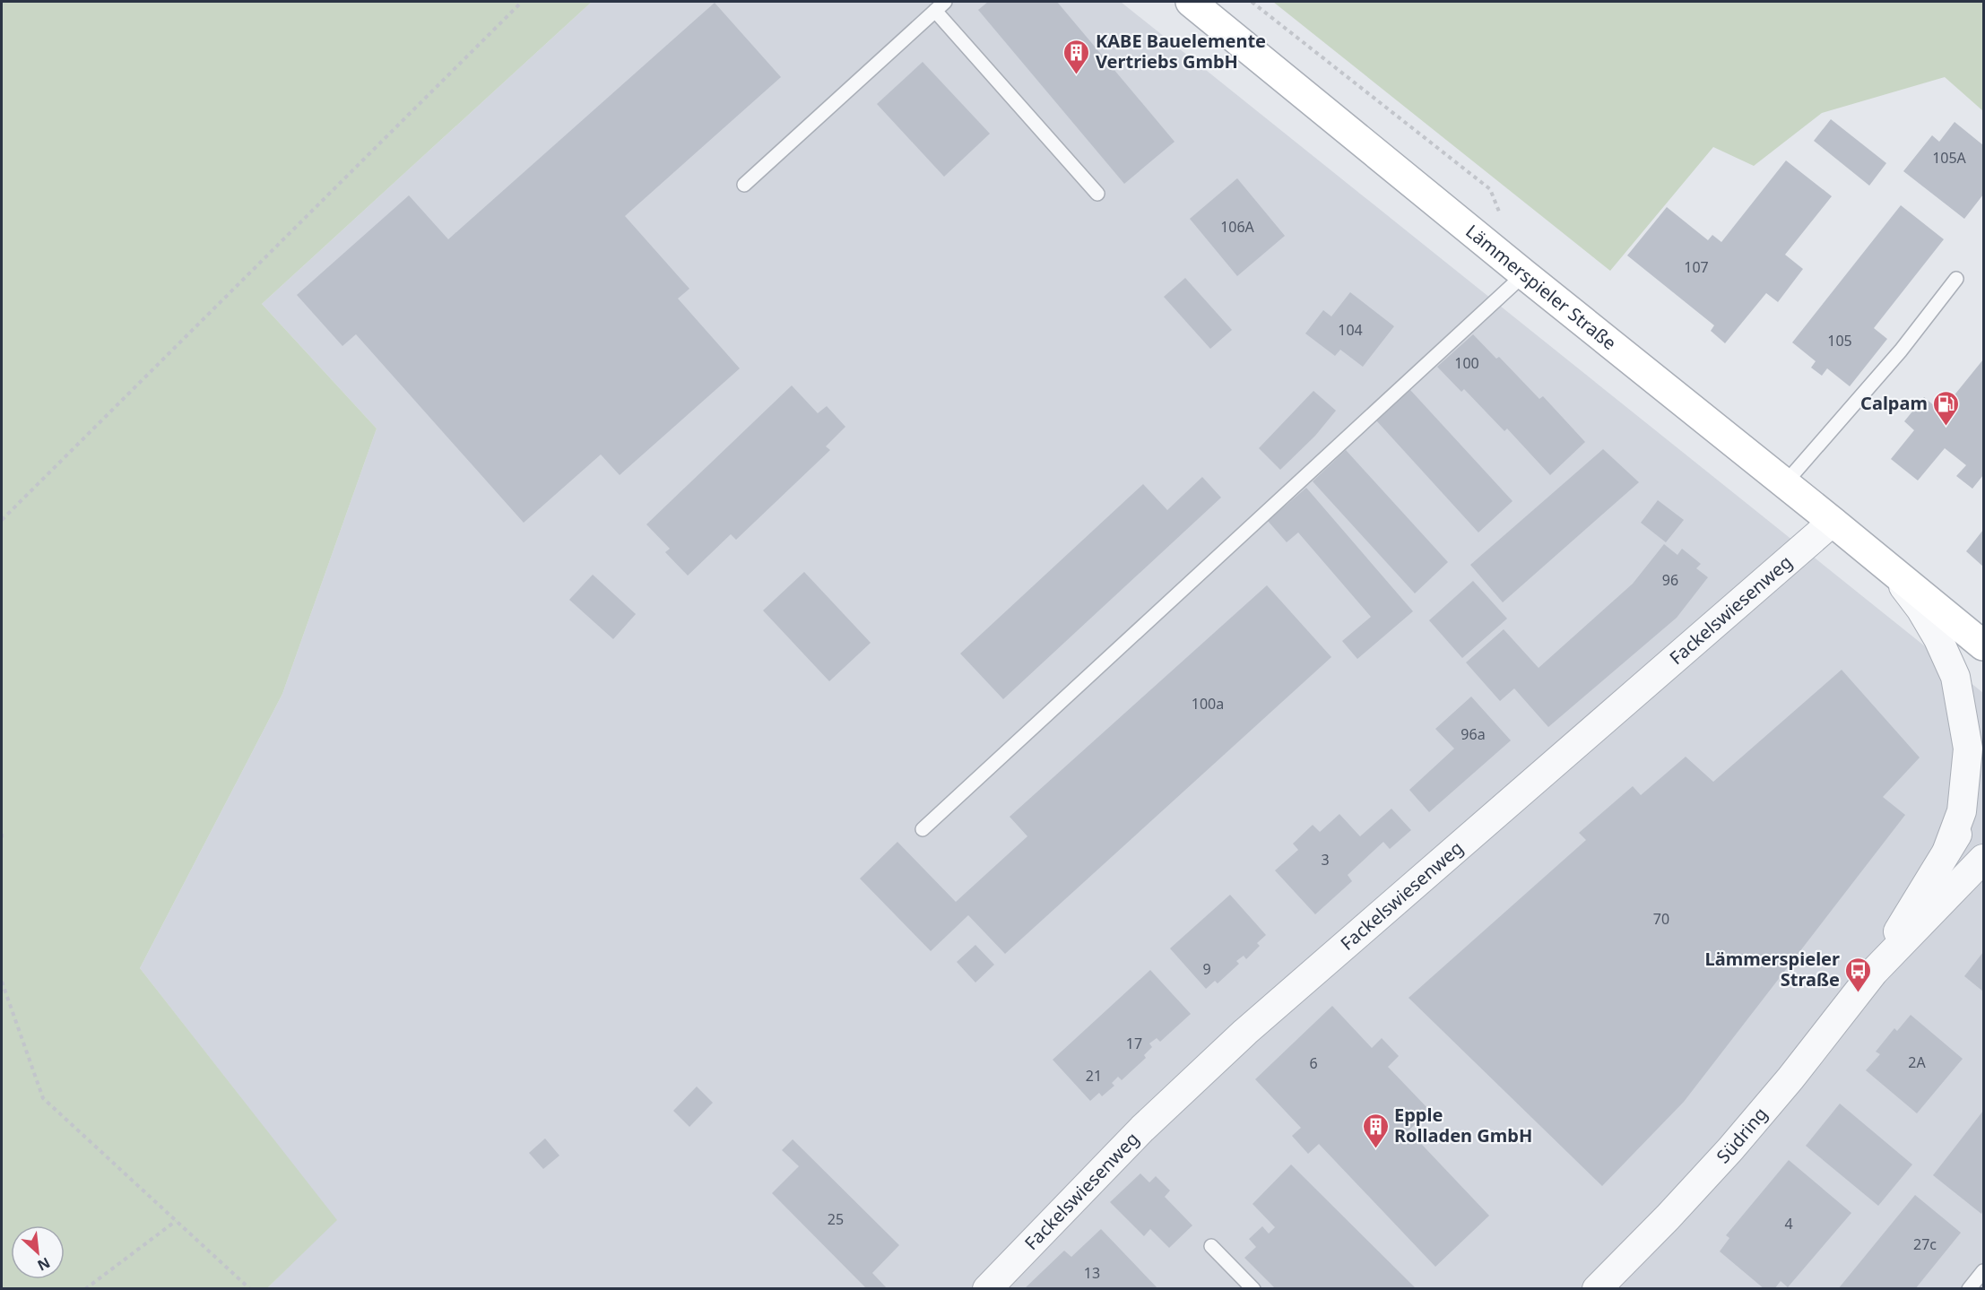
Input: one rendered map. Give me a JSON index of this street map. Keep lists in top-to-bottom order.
{
  "streets": {
    "main road": ["Lämmerspieler Straße"],
    "street": ["Fackelswiesenweg", "Südring"]
  },
  "crossings": [
    ["Lämmerspieler Straße", "Fackelswiesenweg"],
    ["Lämmerspieler Straße", "Südring"]
  ],
  "places": {
    "building": ["KABE Bauelemente Vertriebs GmbH", "Epple Rolladen GmbH"],
    "fuel station": ["Calpam"],
    "bus stop": ["Lämmerspieler Straße"]
  },
  "house_numbers": [
    "105A",
    "106A",
    "107",
    "104",
    "105",
    "100",
    "96",
    "100a",
    "96a",
    "3",
    "70",
    "9",
    "17",
    "2A",
    "6",
    "21",
    "25",
    "4",
    "27c",
    "13"
  ],
  "north": "bottom right"
}
